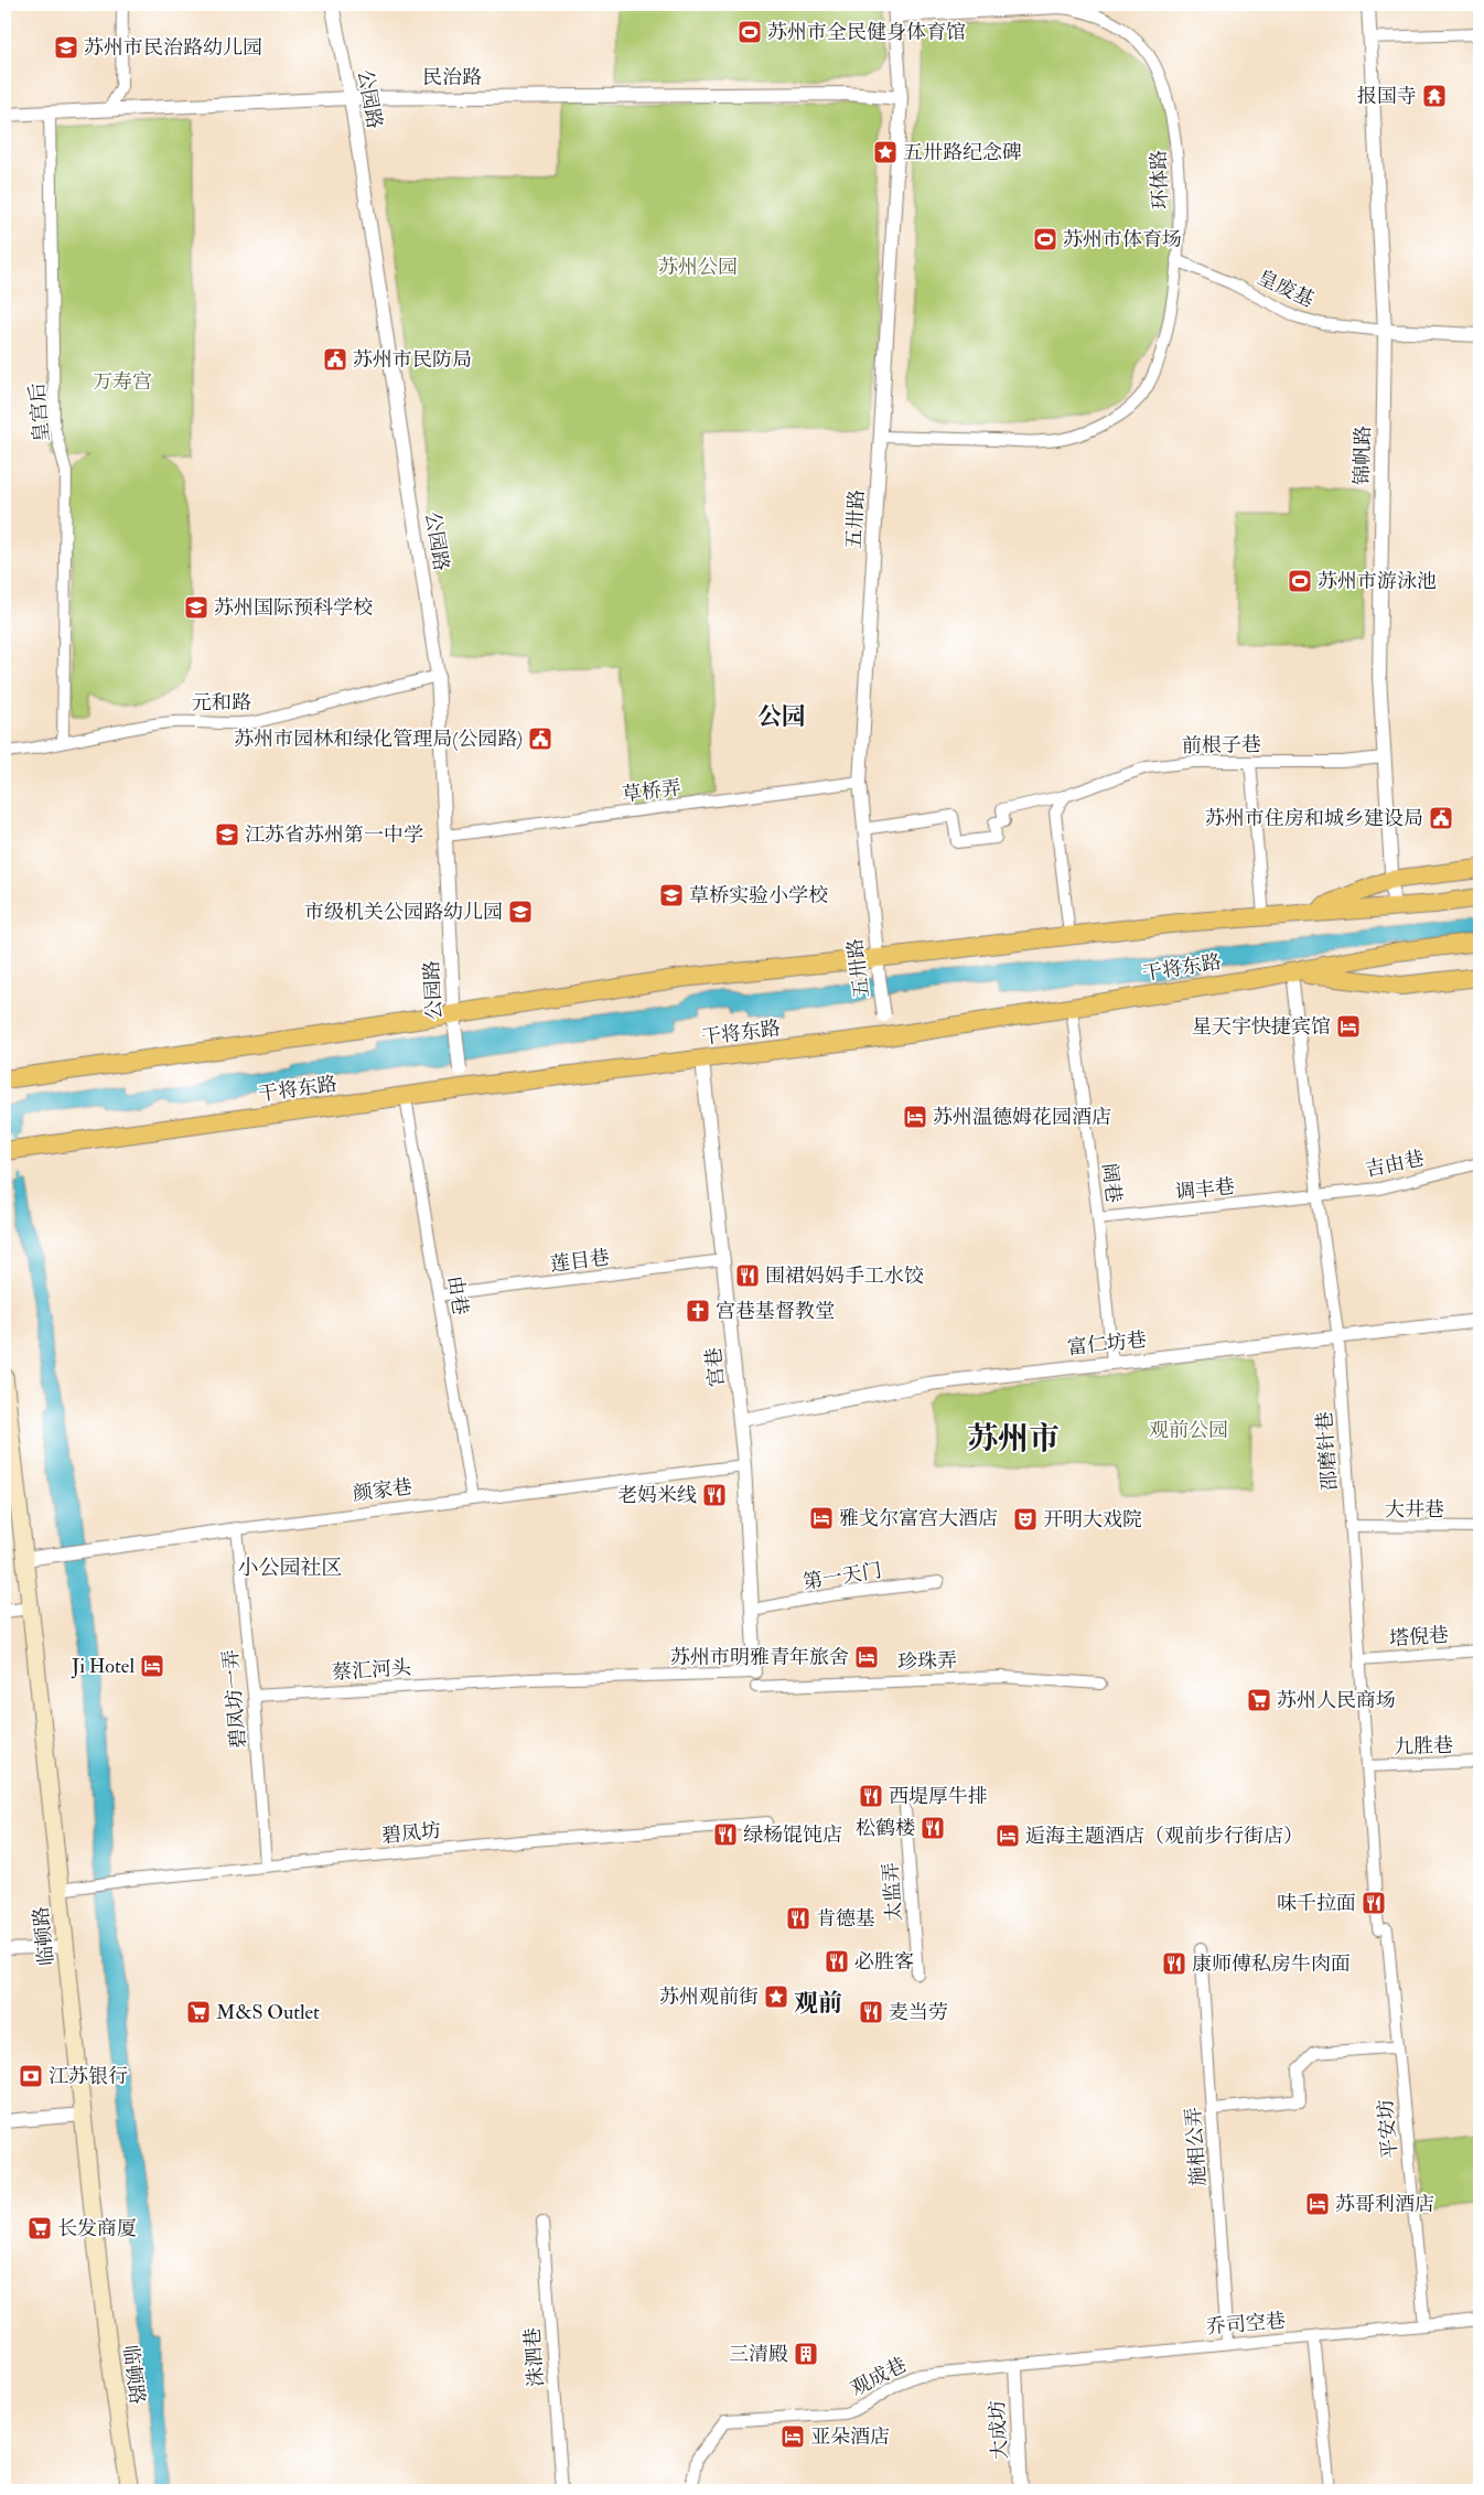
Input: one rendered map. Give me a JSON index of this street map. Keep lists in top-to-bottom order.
{
  "streets": {
    "main road": ["干将东路", "临顿路"],
    "street": [
      "民治路",
      "公园路",
      "环体路",
      "皇废基",
      "皇宫后",
      "锦帆路",
      "五卅路",
      "元和路",
      "前根子巷",
      "草桥弄",
      "吉由巷",
      "阔巷",
      "调丰巷",
      "莲目巷",
      "由巷",
      "富仁坊巷",
      "宫巷",
      "邵磨针巷",
      "颜家巷",
      "大井巷",
      "第一天门",
      "塔倪巷",
      "珍珠弄",
      "蔡汇河头",
      "碧凤坊一弄",
      "九胜巷",
      "碧凤坊",
      "太监弄",
      "平安坊",
      "施相公弄",
      "乔司空巷",
      "洙泗巷",
      "观成巷",
      "大成坊"
    ]
  },
  "crossings": [
    ["民治路", "公园路"],
    ["民治路", "皇宫后"],
    ["民治路", "五卅路"],
    ["公园路", "元和路"],
    ["公园路", "草桥弄"],
    ["公园路", "干将东路"],
    ["环体路", "皇废基"],
    ["环体路", "五卅路"],
    ["皇废基", "锦帆路"],
    ["皇宫后", "元和路"],
    ["锦帆路", "前根子巷"],
    ["五卅路", "前根子巷"],
    ["五卅路", "草桥弄"],
    ["五卅路", "干将东路"],
    ["干将东路", "阔巷"],
    ["干将东路", "由巷"],
    ["干将东路", "宫巷"],
    ["干将东路", "邵磨针巷"],
    ["吉由巷", "调丰巷"],
    ["吉由巷", "邵磨针巷"],
    ["阔巷", "调丰巷"],
    ["阔巷", "富仁坊巷"],
    ["调丰巷", "邵磨针巷"],
    ["莲目巷", "由巷"],
    ["莲目巷", "宫巷"],
    ["由巷", "颜家巷"],
    ["富仁坊巷", "宫巷"],
    ["富仁坊巷", "邵磨针巷"],
    ["宫巷", "颜家巷"],
    ["宫巷", "第一天门"],
    ["宫巷", "蔡汇河头"],
    ["邵磨针巷", "大井巷"],
    ["邵磨针巷", "塔倪巷"],
    ["邵磨针巷", "九胜巷"],
    ["邵磨针巷", "平安坊"],
    ["颜家巷", "碧凤坊一弄"],
    ["颜家巷", "临顿路"],
    ["蔡汇河头", "碧凤坊一弄"],
    ["碧凤坊一弄", "碧凤坊"],
    ["碧凤坊", "临顿路"],
    ["平安坊", "乔司空巷"],
    ["施相公弄", "乔司空巷"],
    ["乔司空巷", "观成巷"],
    ["乔司空巷", "大成坊"],
    ["观成巷", "大成坊"]
  ],
  "districts": [
    "公园",
    "苏州市",
    "小公园社区",
    "观前"
  ],
  "parks": ["苏州公园", "万寿宫", "观前公园"],
  "places": {
    "sports": ["苏州市全民健身体育馆", "苏州市体育场", "苏州市游泳池"],
    "school or university": [
      "苏州市民治路幼儿园",
      "苏州国际预科学校",
      "江苏省苏州第一中学",
      "草桥实验小学校",
      "市级机关公园路幼儿园"
    ],
    "temple": ["报国寺"],
    "place": ["五卅路纪念碑", "苏州观前街"],
    "public building": ["苏州市民防局", "苏州市园林和绿化管理局(公园路)", "苏州市住房和城乡建设局"],
    "hotel": [
      "星天宇快捷宾馆",
      "苏州温德姆花园酒店",
      "雅戈尔富宫大酒店",
      "苏州市明雅青年旅舍",
      "Ji Hotel",
      "逅海主题酒店（观前步行街店）",
      "苏哥利酒店",
      "亚朵酒店"
    ],
    "restaurant": [
      "围裙妈妈手工水饺",
      "老妈米线",
      "西堤厚牛排",
      "松鹤楼",
      "绿杨馄饨店",
      "味千拉面",
      "肯德基",
      "必胜客",
      "康师傅私房牛肉面",
      "麦当劳"
    ],
    "church": ["宫巷基督教堂"],
    "theatre": ["开明大戏院"],
    "supermarket": ["苏州人民商场", "M&S Outlet", "长发商厦"],
    "bank": ["江苏银行"],
    "building": ["三清殿"]
  }
}
